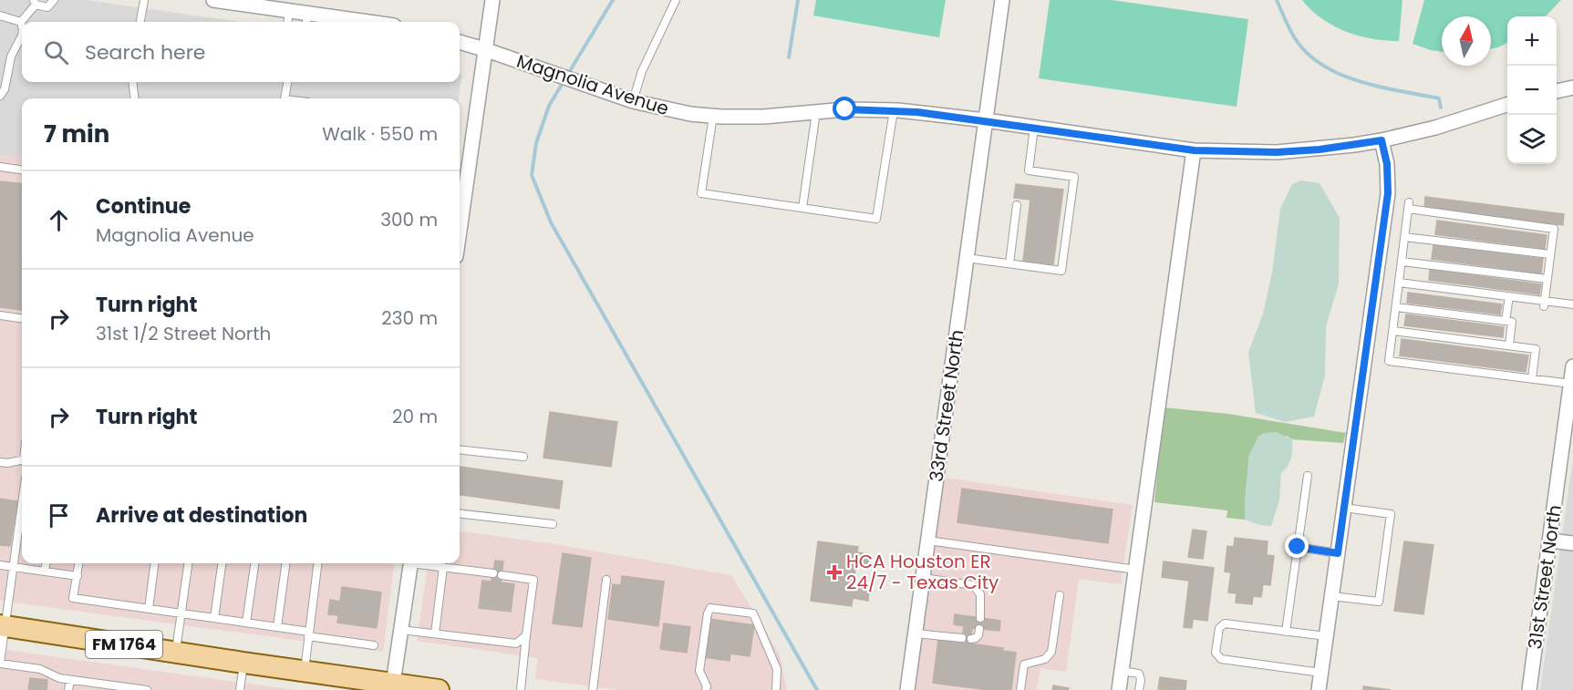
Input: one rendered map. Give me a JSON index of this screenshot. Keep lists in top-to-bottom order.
{
  "streets": {
    "main road": ["FM 1764"],
    "street": ["Magnolia Avenue", "33rd Street North", "31st Street North"]
  },
  "crossings": [
    ["Magnolia Avenue", "33rd Street North"]
  ],
  "places": {
    "health": ["HCA Houston ER 24/7 - Texas City"]
  },
  "north": "top",
  "page": {
    "map_buttons": ["+", "−"],
    "search": "Search here",
    "heading": ["7 min", "Walk · 550 m"],
    "list": [
      ["Continue", "Magnolia Avenue", "300 m"],
      ["Turn right", "31st 1/2 Street North", "230 m"],
      ["Turn right", "20 m"],
      "Arrive at destination"
    ]
  }
}
